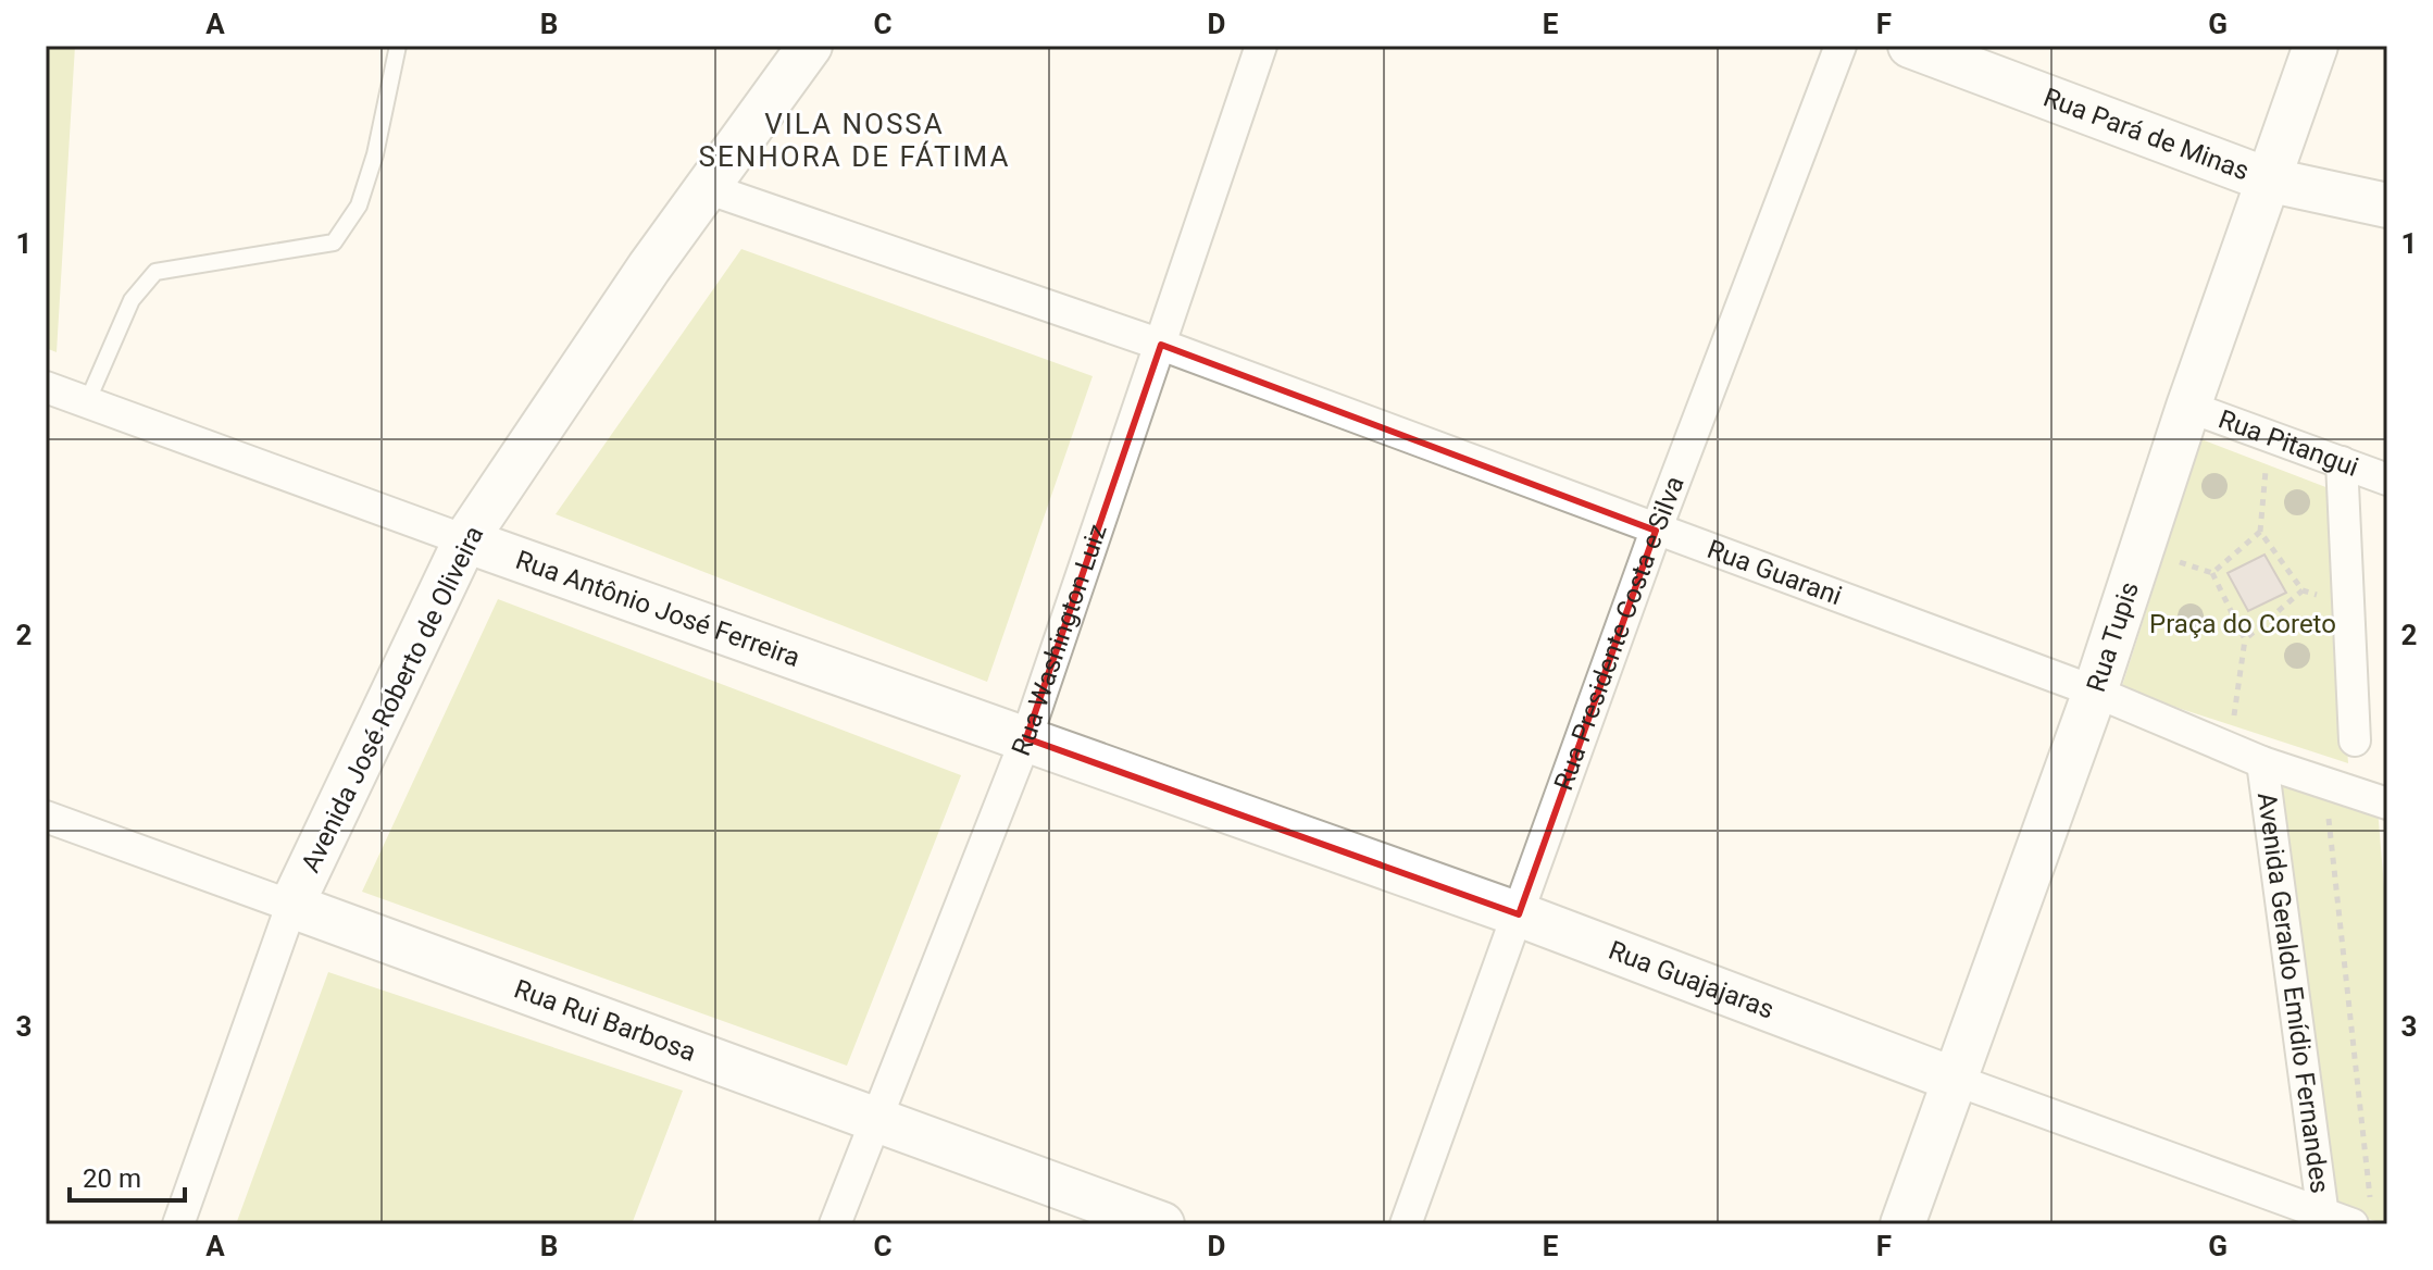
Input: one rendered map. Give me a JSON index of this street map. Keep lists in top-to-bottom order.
{
  "streets": {
    "main road": [
      "Rua Pará de Minas",
      "Rua Antônio José Ferreira",
      "Rua Tupis",
      "Avenida José Roberto de Oliveira",
      "Rua Guajajaras",
      "Rua Rui Barbosa"
    ],
    "street": [
      "Rua Pitangui",
      "Rua Guarani",
      "Rua Presidente Costa e Silva",
      "Rua Washington Luiz",
      "Avenida Geraldo Emídio Fernandes"
    ]
  },
  "crossings": [
    ["Rua Pará de Minas", "Rua Tupis"],
    ["Rua Pitangui", "Rua Tupis"],
    ["Rua Guarani", "Rua Presidente Costa e Silva"],
    ["Rua Guarani", "Rua Tupis"],
    ["Rua Guarani", "Rua Washington Luiz"],
    ["Rua Guarani", "Avenida José Roberto de Oliveira"],
    ["Rua Guarani", "Avenida Geraldo Emídio Fernandes"],
    ["Rua Antônio José Ferreira", "Rua Washington Luiz"],
    ["Rua Antônio José Ferreira", "Avenida José Roberto de Oliveira"],
    ["Rua Antônio José Ferreira", "Rua Guajajaras"],
    ["Rua Presidente Costa e Silva", "Rua Guajajaras"],
    ["Rua Tupis", "Rua Guajajaras"],
    ["Rua Washington Luiz", "Rua Guajajaras"],
    ["Rua Washington Luiz", "Rua Rui Barbosa"],
    ["Avenida José Roberto de Oliveira", "Rua Rui Barbosa"],
    ["Rua Guajajaras", "Avenida Geraldo Emídio Fernandes"]
  ],
  "districts": ["VILA NOSSA SENHORA DE FÁTIMA"],
  "parks": ["Praça do Coreto"],
  "scale_bar": "20 m",
  "grid": {
    "columns": [
      "A",
      "B",
      "C",
      "D",
      "E",
      "F",
      "G"
    ],
    "rows": ["1", "2", "3"]
  }
}
